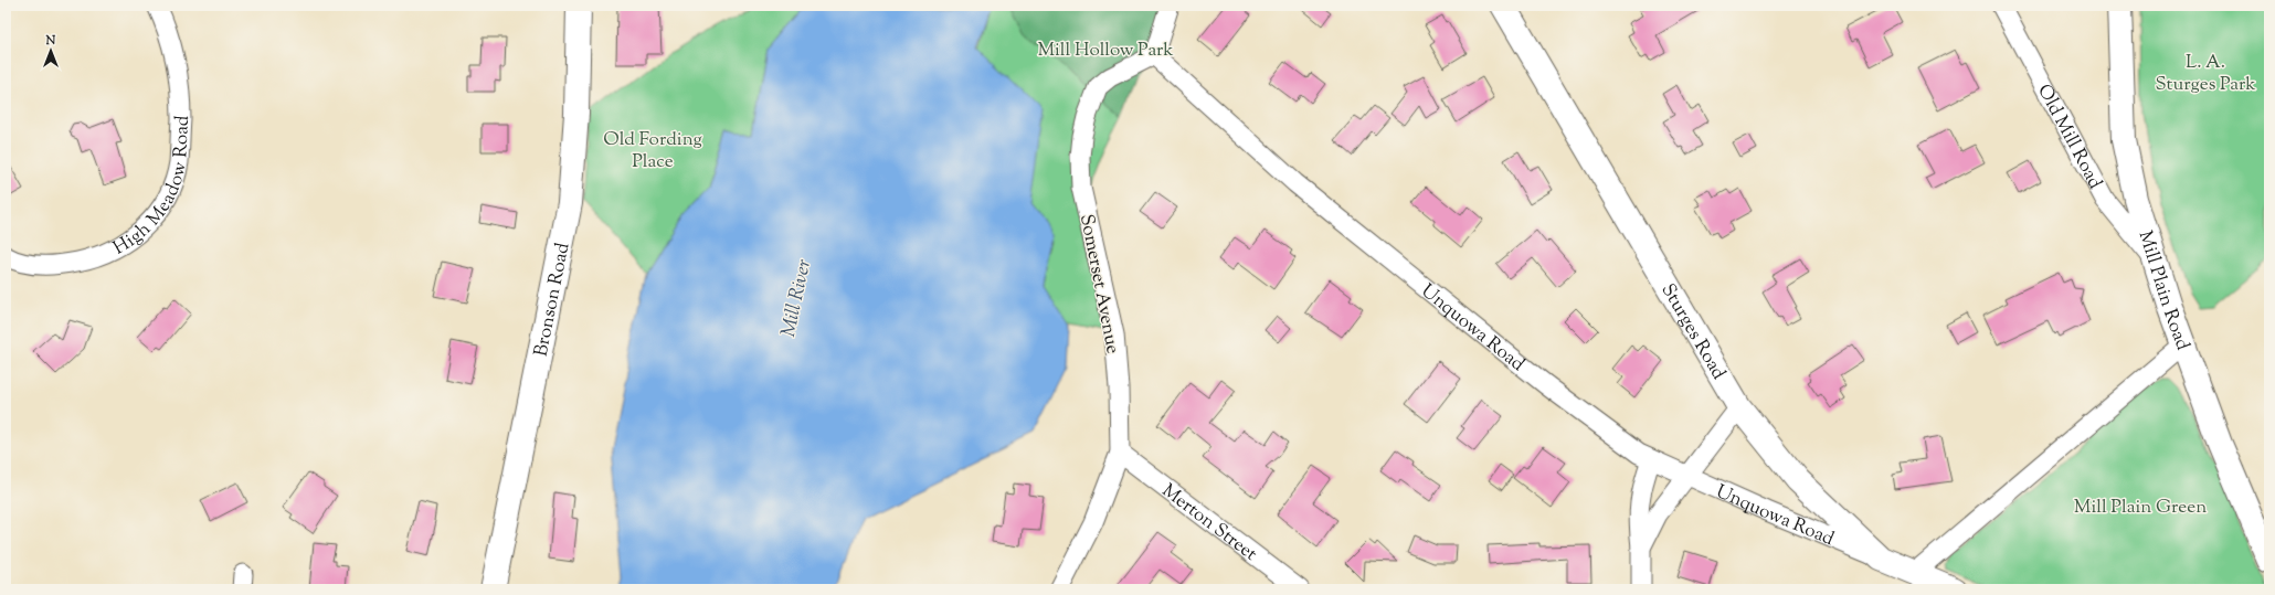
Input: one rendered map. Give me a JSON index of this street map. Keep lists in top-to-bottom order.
{
  "streets": {
    "main road": ["Mill Plain Road", "Bronson Road", "Sturges Road"],
    "street": [
      "Old Mill Road",
      "High Meadow Road",
      "Somerset Avenue",
      "Unquowa Road",
      "Merton Street"
    ]
  },
  "crossings": [
    ["Old Mill Road", "Mill Plain Road"],
    ["Somerset Avenue", "Unquowa Road"],
    ["Somerset Avenue", "Merton Street"],
    ["Unquowa Road", "Sturges Road"]
  ],
  "water": ["Mill River"],
  "parks": [
    "Mill Hollow Park",
    "L. A. Sturges Park",
    "Old Fording Place",
    "Mill Plain Green"
  ],
  "north": "top"
}
